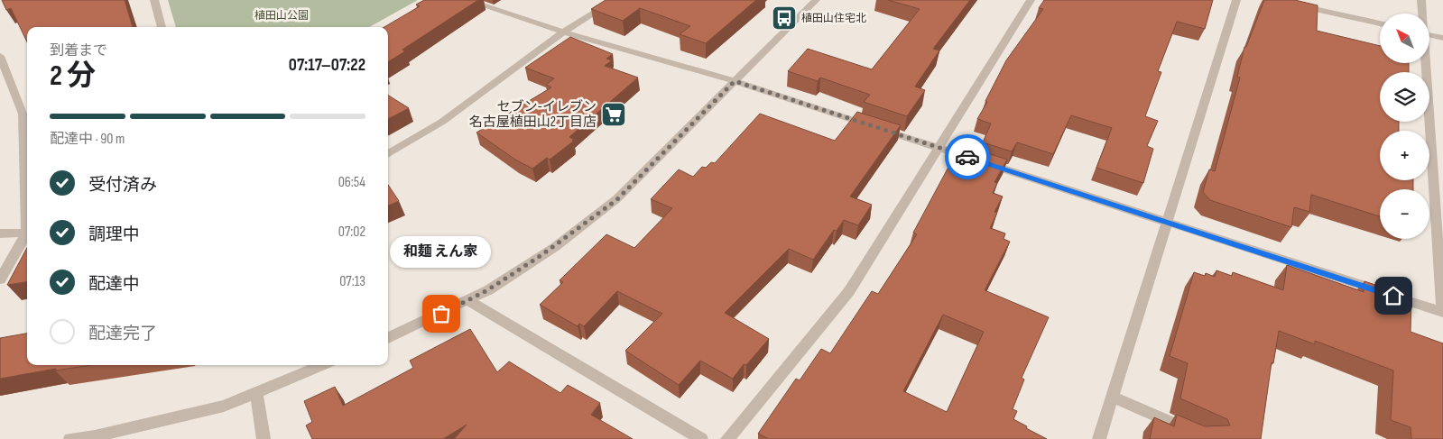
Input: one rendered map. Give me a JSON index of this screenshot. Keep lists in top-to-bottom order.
{
  "parks": ["植田山公園"],
  "places": {
    "bus stop": ["植田山住宅北"],
    "supermarket": ["セブン-イレブン 名古屋植田山2丁目店"],
    "other": ["和麺 えん家"]
  },
  "north": "top left",
  "page": {
    "map_buttons": ["+", "−"],
    "heading": ["2 分", "到着まで", "07:17–07:22"],
    "bar": "配達中 · 90 m",
    "list": [
      ["受付済み", "06:54"],
      ["調理中", "07:02"],
      ["配達中", "07:13"],
      "配達完了"
    ],
    "bubble": "和麺 えん家"
  }
}
